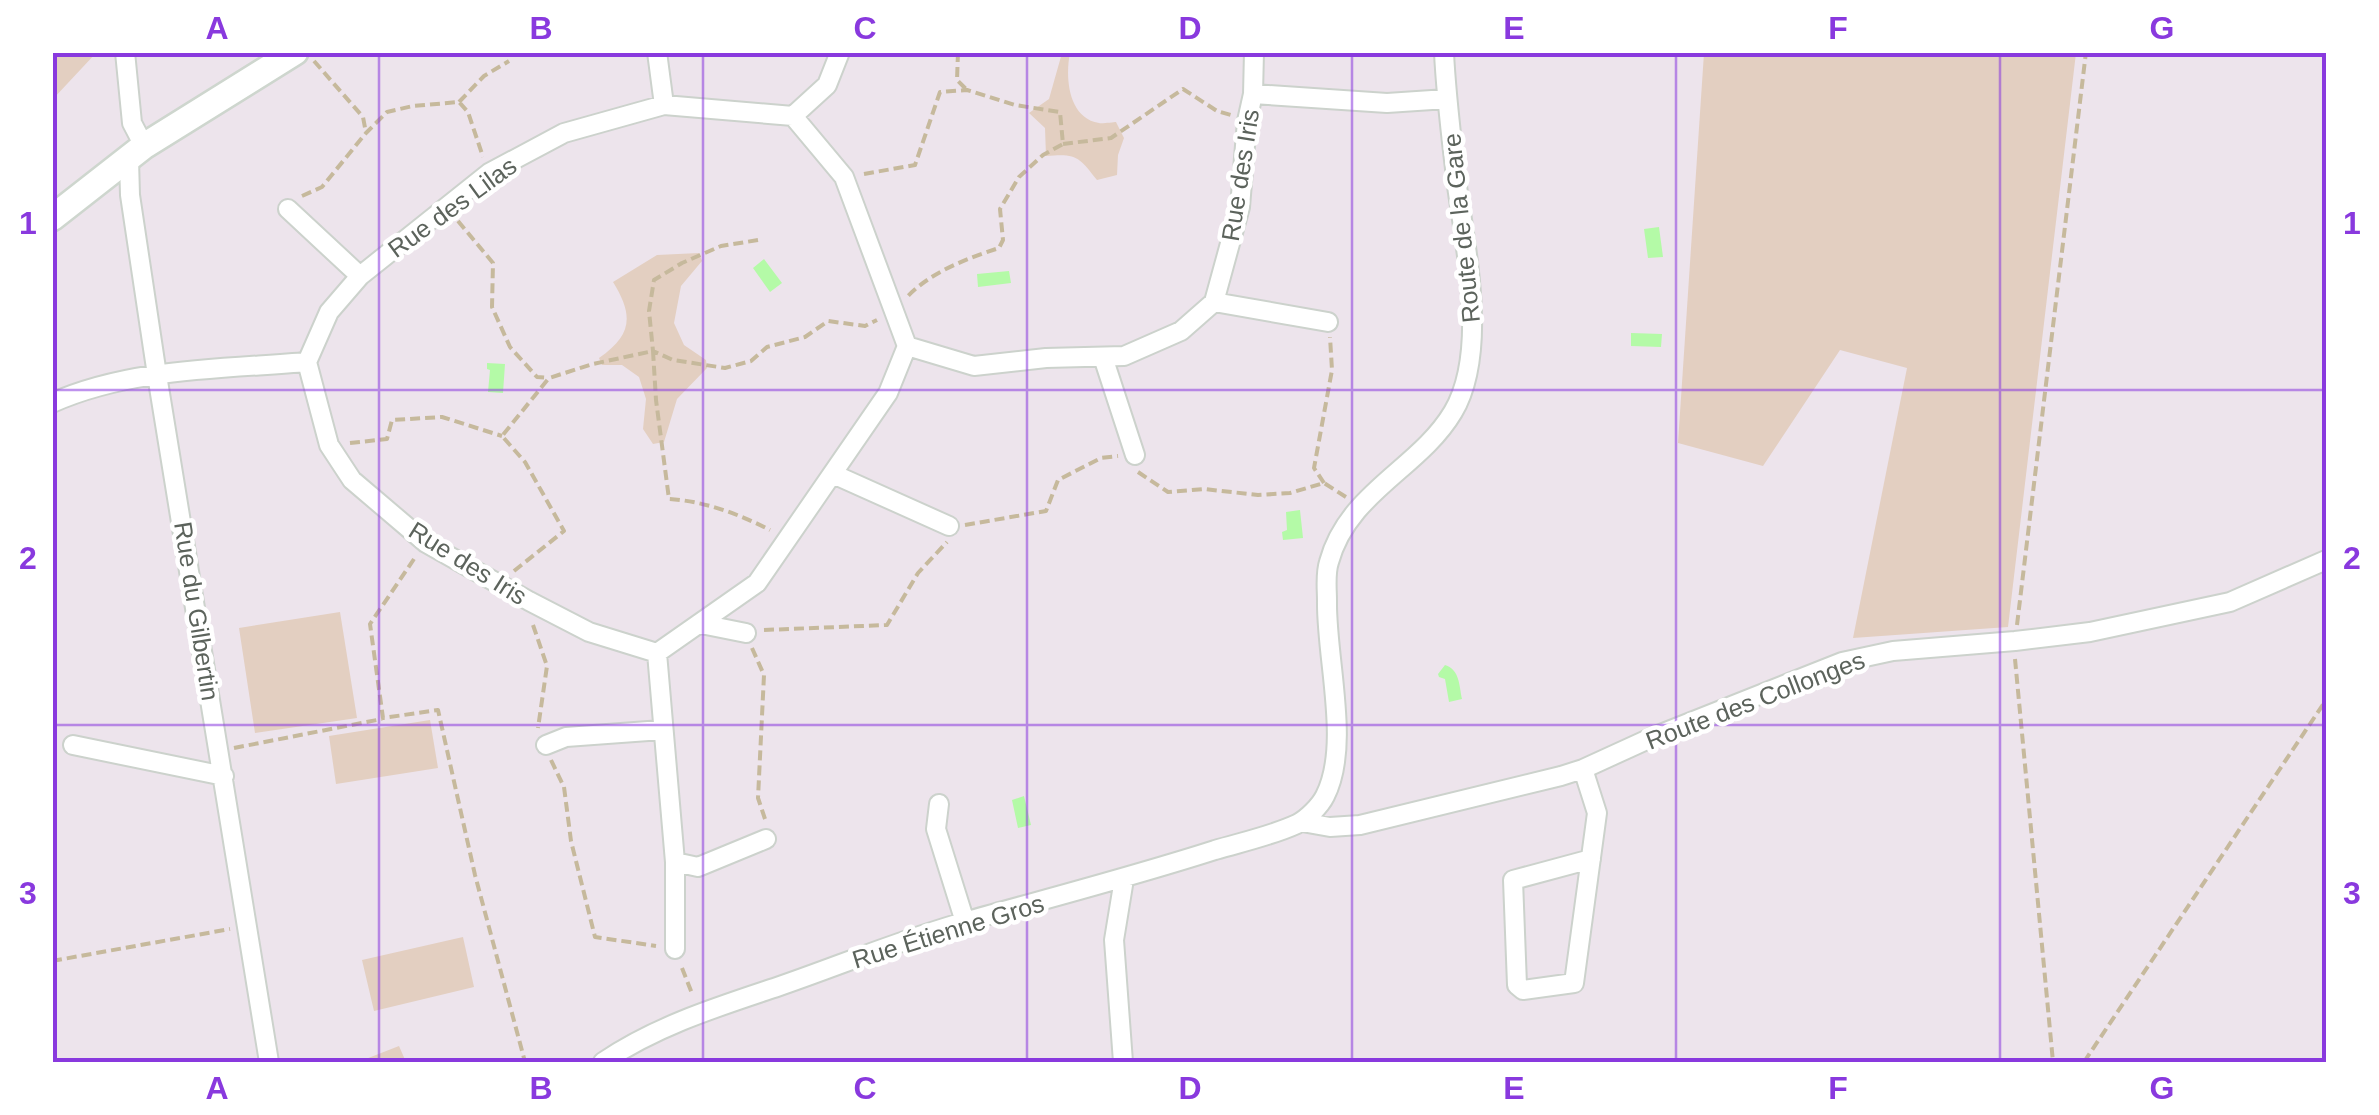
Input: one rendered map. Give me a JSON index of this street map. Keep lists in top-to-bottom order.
{
  "streets": {
    "street": [
      "Rue des Iris",
      "Rue des Lilas",
      "Route de la Gare",
      "Rue du Gilbertin",
      "Route des Collonges",
      "Rue Étienne Gros"
    ]
  },
  "crossings": [
    ["Rue des Iris", "Rue des Lilas"],
    ["Rue des Iris", "Route de la Gare"],
    ["Route de la Gare", "Route des Collonges"],
    ["Route de la Gare", "Rue Étienne Gros"],
    ["Route des Collonges", "Rue Étienne Gros"]
  ],
  "grid": {
    "columns": [
      "A",
      "B",
      "C",
      "D",
      "E",
      "F",
      "G"
    ],
    "rows": ["1", "2", "3"]
  }
}
